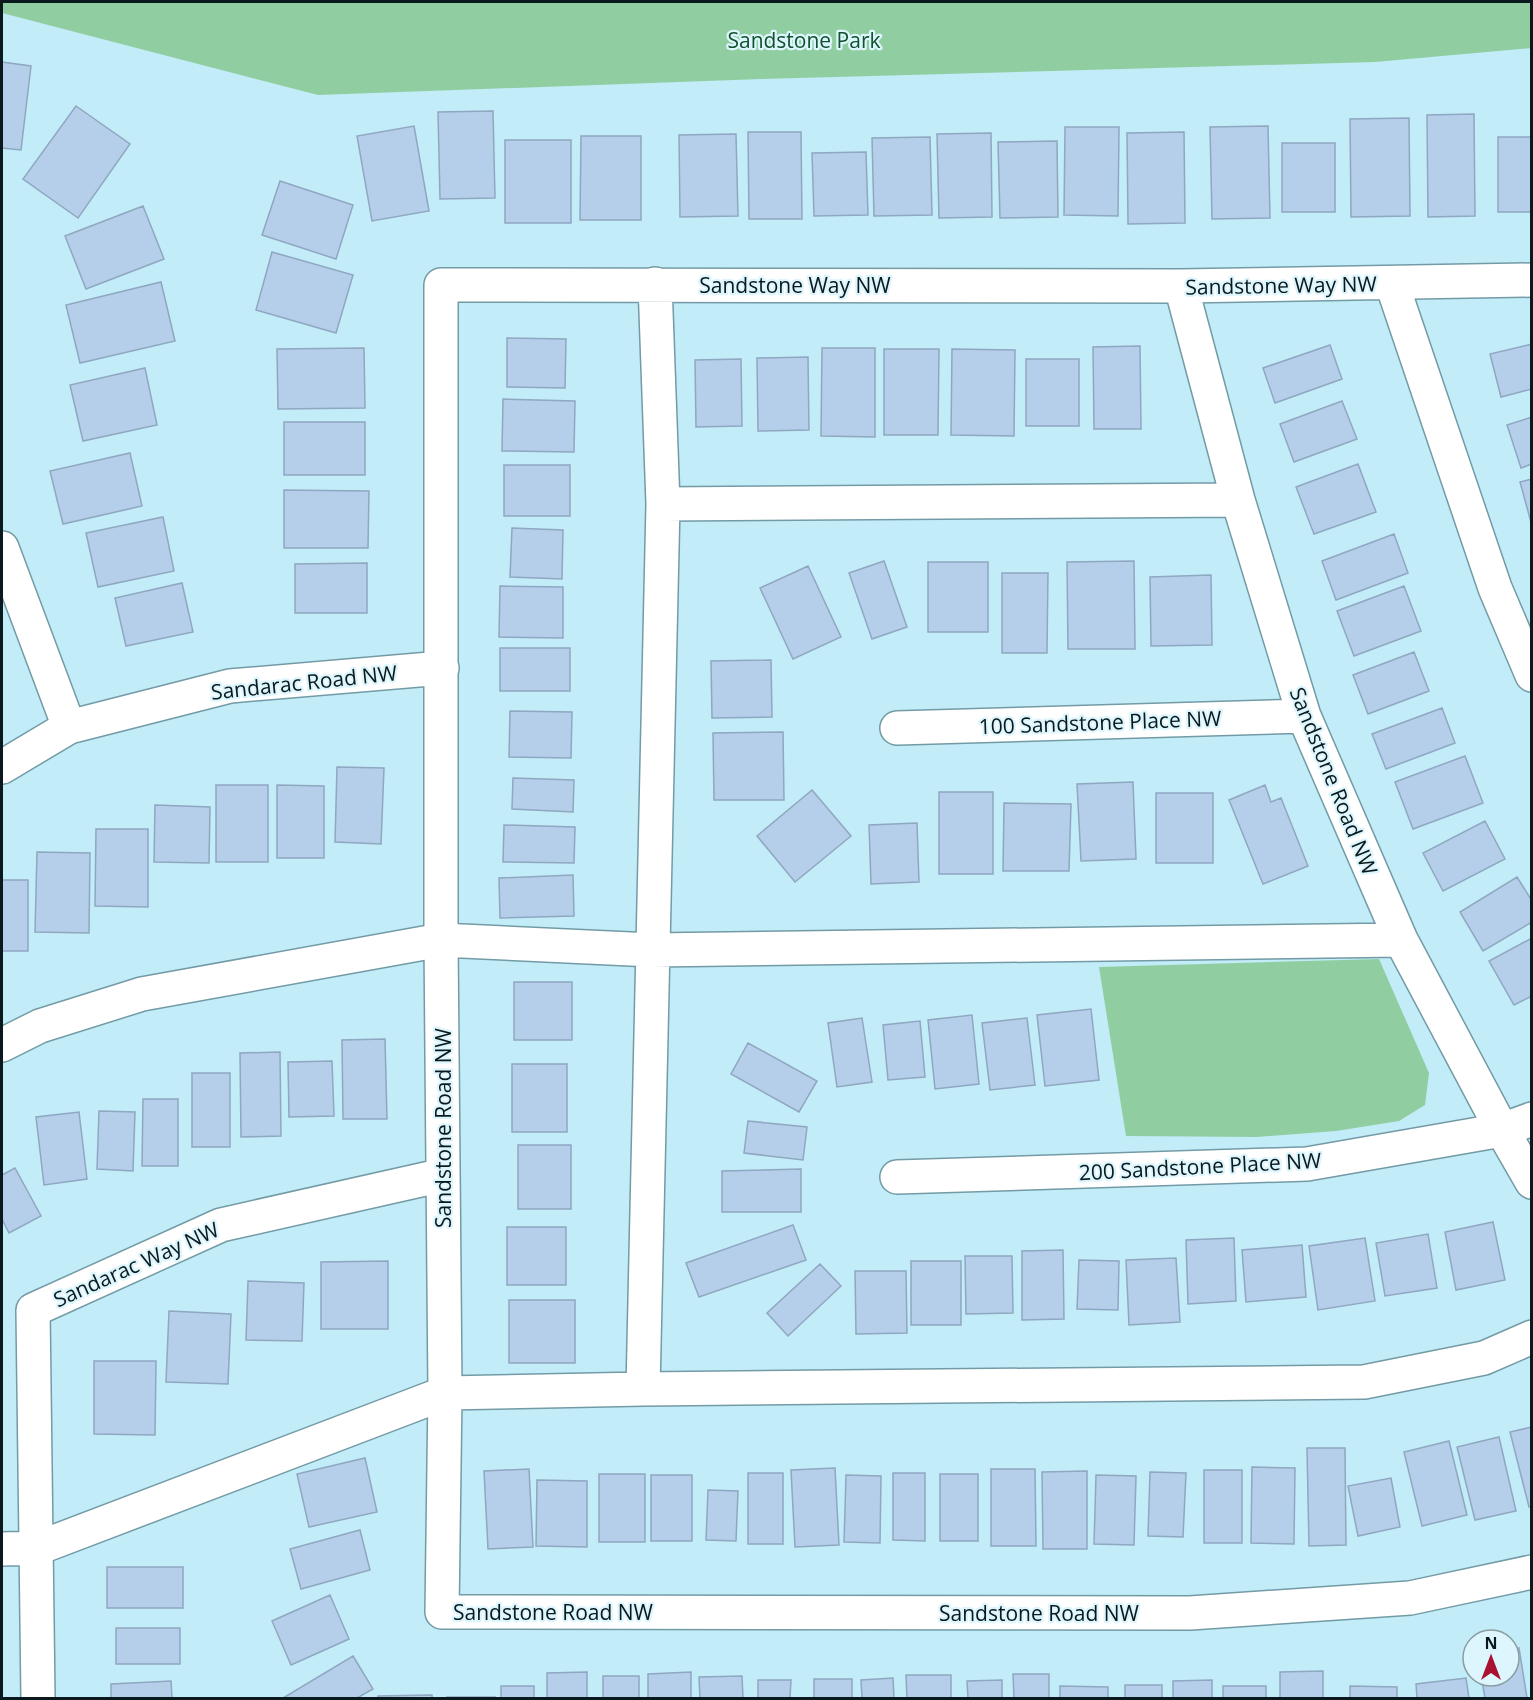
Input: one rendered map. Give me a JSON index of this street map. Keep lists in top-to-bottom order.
{
  "streets": {
    "street": [
      "Sandstone Way NW",
      "Sandarac Road NW",
      "100 Sandstone Place NW",
      "Sandstone Road NW",
      "200 Sandstone Place NW",
      "Sandarac Way NW"
    ]
  },
  "crossings": [
    ["Sandstone Way NW", "Sandarac Road NW"],
    ["Sandstone Way NW", "Sandstone Road NW"],
    ["Sandarac Road NW", "Sandstone Road NW"],
    ["100 Sandstone Place NW", "Sandstone Road NW"],
    ["Sandstone Road NW", "200 Sandstone Place NW"],
    ["Sandstone Road NW", "Sandarac Way NW"]
  ],
  "parks": ["Sandstone Park"],
  "north": "top"
}
